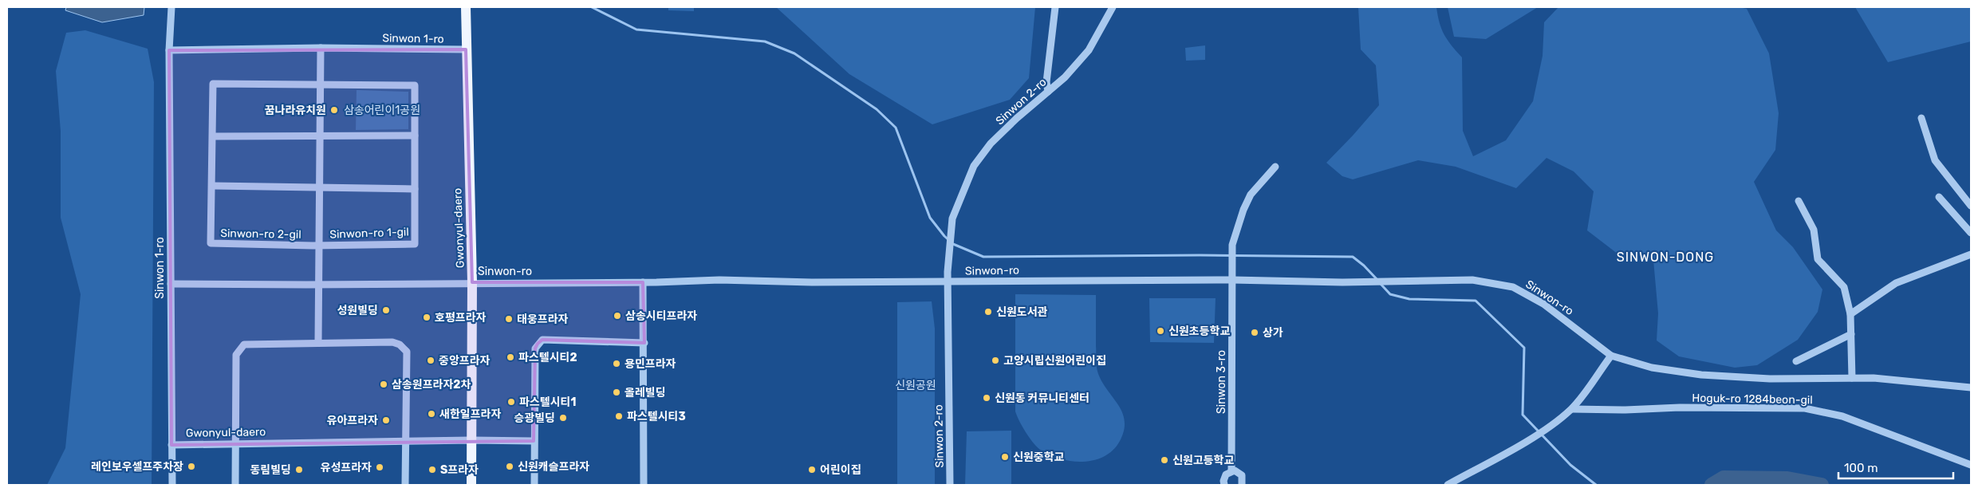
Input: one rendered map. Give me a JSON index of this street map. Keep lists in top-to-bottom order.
{
  "streets": {
    "main road": ["Gwonyul-daero"],
    "street": [
      "Sinwon 1-ro",
      "Sinwon 2-ro",
      "Sinwon-ro 1-gil",
      "Sinwon-ro 2-gil",
      "Sinwon-ro",
      "Sinwon 3-ro",
      "Hoguk-ro 1284beon-gil"
    ]
  },
  "crossings": [
    ["Sinwon 1-ro", "Gwonyul-daero"],
    ["Sinwon 1-ro", "Sinwon-ro"],
    ["Sinwon 2-ro", "Sinwon-ro"],
    ["Gwonyul-daero", "Sinwon-ro"],
    ["Sinwon-ro 1-gil", "Sinwon-ro 2-gil"],
    ["Sinwon-ro", "Sinwon 3-ro"],
    ["Sinwon-ro", "Hoguk-ro 1284beon-gil"]
  ],
  "districts": ["SINWON-DONG"],
  "parks": ["삼송어린이1공원", "신원공원"],
  "places": [
    "꿈나라유치원",
    "성원빌딩",
    "신원도서관",
    "삼송시티프라자",
    "호평프라자",
    "태웅프라자",
    "신원초등학교",
    "상가",
    "파스텔시티2",
    "중앙프라자",
    "고양시립신원어린이집",
    "용민프라자",
    "삼송원프라자2차",
    "올레빌딩",
    "신원동 커뮤니티센터",
    "파스텔시티1",
    "새한일프라자",
    "파스텔시티3",
    "승광빌딩",
    "유아프라자",
    "신원중학교",
    "신원고등학교",
    "레인보우셀프주차장",
    "신원캐슬프라자",
    "유성프라자",
    "동림빌딩",
    "S프라자",
    "어린이집"
  ],
  "scale_bar": "100 m"
}
